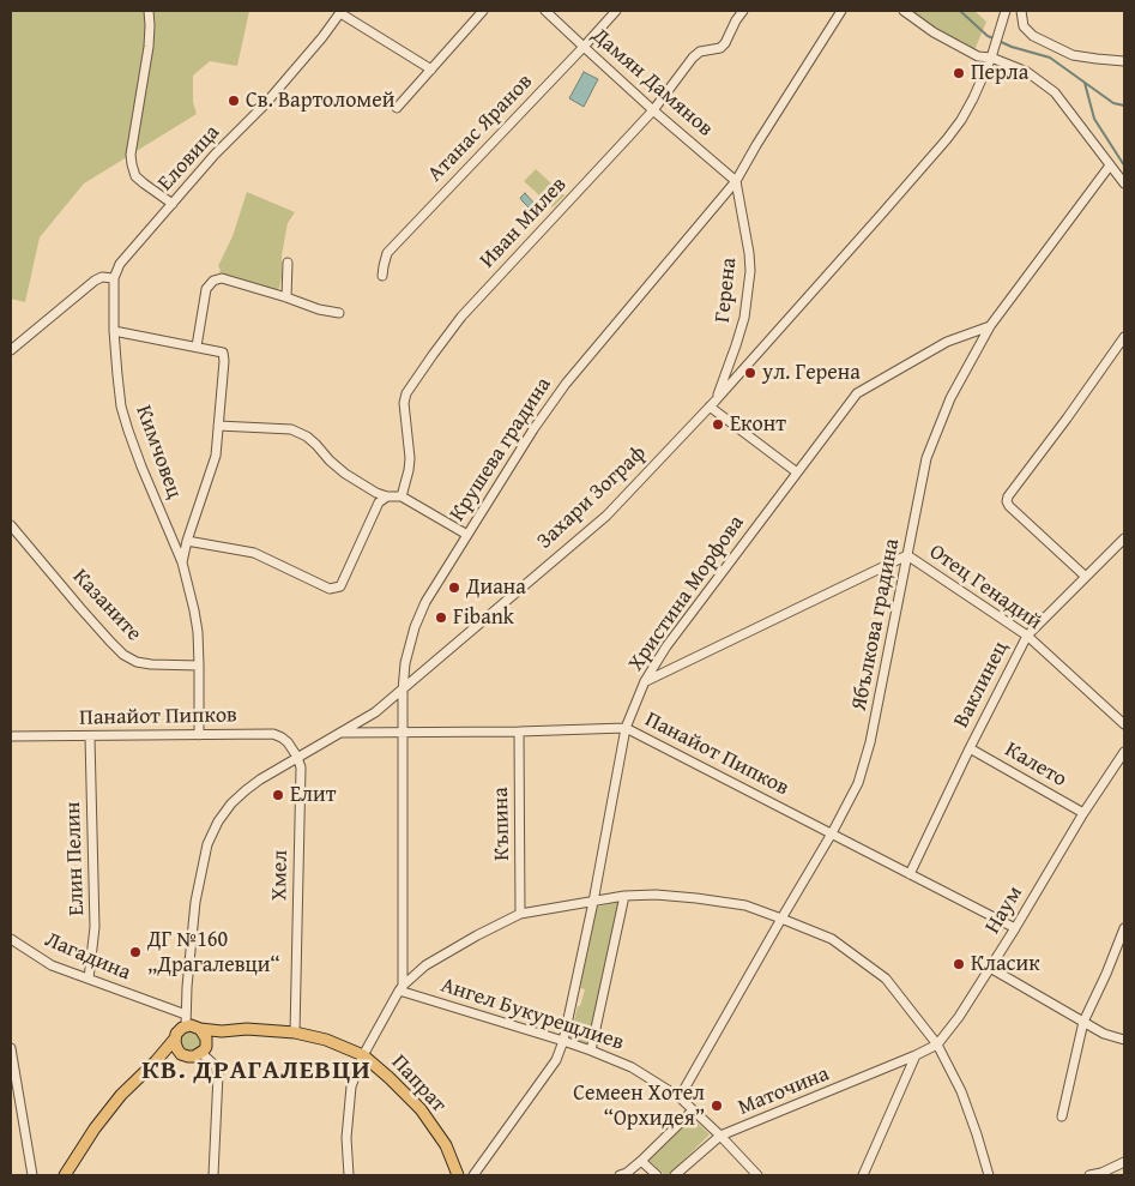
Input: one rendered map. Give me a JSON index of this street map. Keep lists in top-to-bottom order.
{
  "streets": {
    "main road": ["Папрат"],
    "street": [
      "Дамян Дамянов",
      "Атанас Яранов",
      "Еловица",
      "Иван Милев",
      "Герена",
      "Крушева градина",
      "Кимчовец",
      "Захари Зограф",
      "Отец Генадий",
      "Христина Морфова",
      "Казаните",
      "Ябълкова градина",
      "Ваклинец",
      "Панайот Пипков",
      "Калето",
      "Къпина",
      "Елин Пелин",
      "Хмел",
      "Наум",
      "Лагадина",
      "Ангел Букурещлиев",
      "Маточина"
    ]
  },
  "crossings": [
    ["Дамян Дамянов", "Атанас Яранов"],
    ["Дамян Дамянов", "Иван Милев"],
    ["Дамян Дамянов", "Герена"],
    ["Дамян Дамянов", "Крушева градина"],
    ["Еловица", "Кимчовец"],
    ["Герена", "Крушева градина"],
    ["Герена", "Захари Зограф"],
    ["Крушева градина", "Захари Зограф"],
    ["Крушева градина", "Панайот Пипков"],
    ["Крушева градина", "Ангел Букурещлиев"],
    ["Кимчовец", "Казаните"],
    ["Кимчовец", "Панайот Пипков"],
    ["Захари Зограф", "Панайот Пипков"],
    ["Захари Зограф", "Хмел"],
    ["Захари Зограф", "Лагадина"],
    ["Захари Зограф", "Папрат"],
    ["Отец Генадий", "Христина Морфова"],
    ["Отец Генадий", "Ябълкова градина"],
    ["Отец Генадий", "Ваклинец"],
    ["Христина Морфова", "Ябълкова градина"],
    ["Христина Морфова", "Панайот Пипков"],
    ["Христина Морфова", "Ангел Букурещлиев"],
    ["Ябълкова градина", "Панайот Пипков"],
    ["Ябълкова градина", "Ангел Букурещлиев"],
    ["Ваклинец", "Панайот Пипков"],
    ["Ваклинец", "Калето"],
    ["Панайот Пипков", "Къпина"],
    ["Панайот Пипков", "Елин Пелин"],
    ["Панайот Пипков", "Хмел"],
    ["Панайот Пипков", "Наум"],
    ["Калето", "Наум"],
    ["Елин Пелин", "Лагадина"],
    ["Хмел", "Папрат"],
    ["Наум", "Маточина"],
    ["Лагадина", "Папрат"],
    ["Ангел Букурещлиев", "Маточина"]
  ],
  "districts": ["КВ. ДРАГАЛЕВЦИ"],
  "places": [
    "Перла",
    "Св. Вартоломей",
    "ул. Герена",
    "Еконт",
    "Диана",
    "Fibank",
    "Елит",
    "ДГ №160 „Драгалевци“",
    "Класик",
    "Семеен Хотел “Орхидея”"
  ]
}
